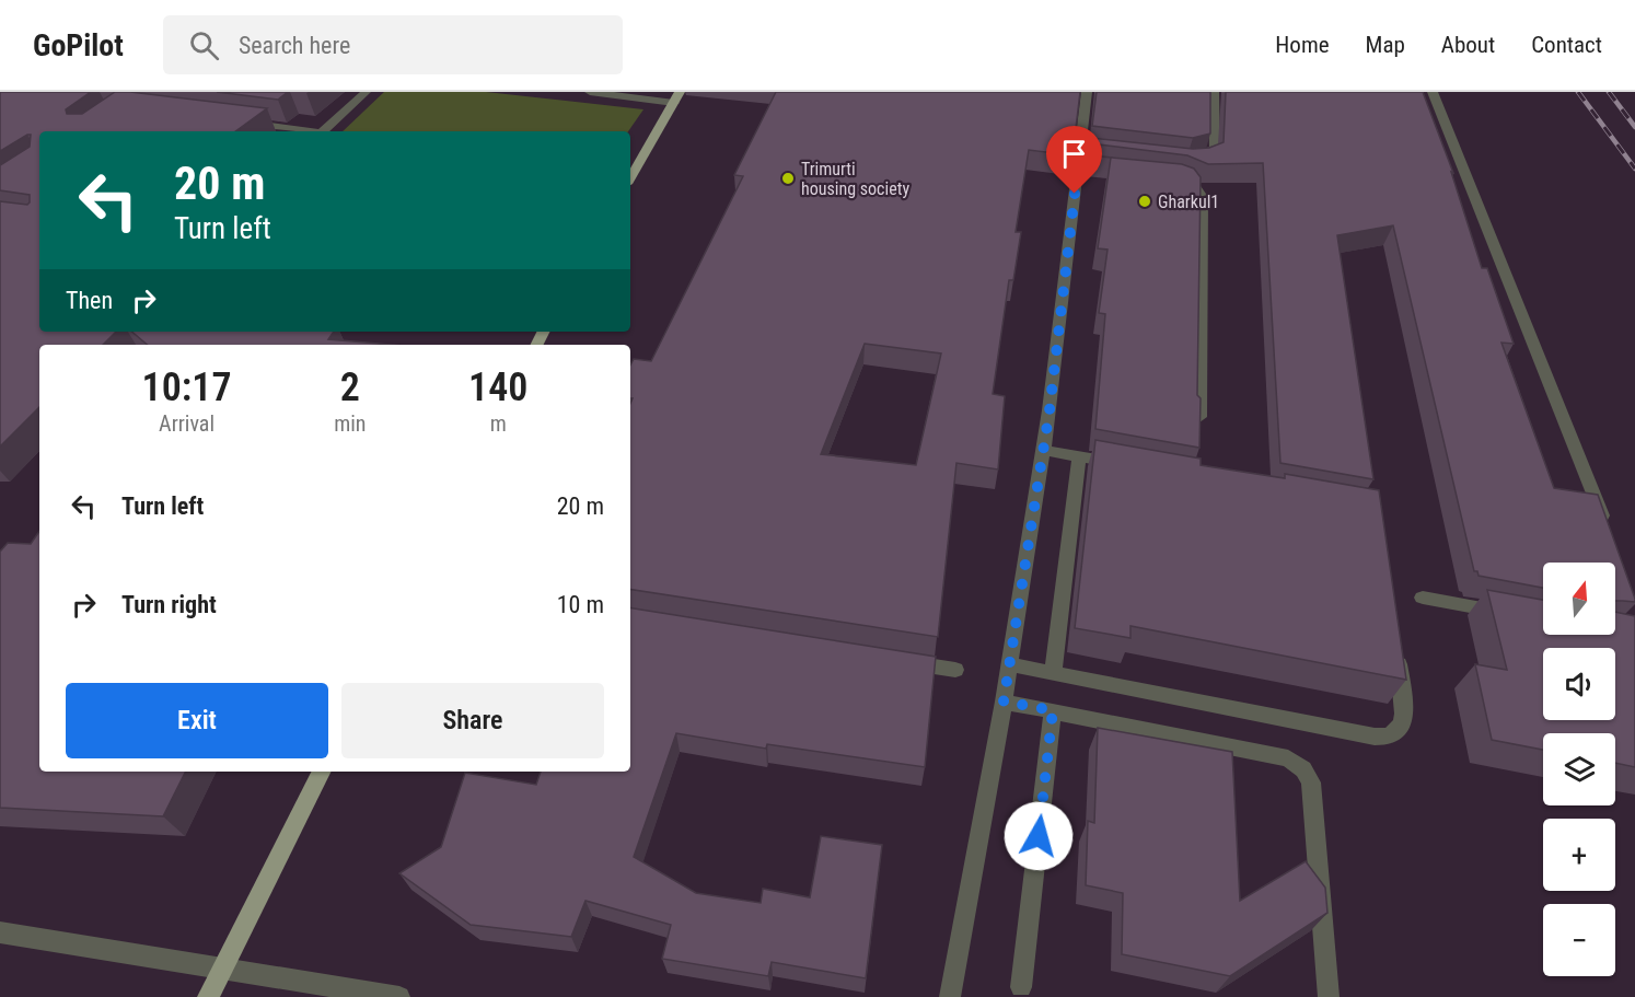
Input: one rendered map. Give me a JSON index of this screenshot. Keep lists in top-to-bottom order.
{
  "places": ["Trimurti housing society", "Gharkul1"],
  "north": "top",
  "page": {
    "header": "GoPilot",
    "search": "Search here",
    "nav": [
      "Home",
      "Map",
      "About",
      "Contact"
    ],
    "turn": ["20 m", "Turn left"],
    "then": "Then",
    "eta": [
      "10:17",
      "Arrival",
      "2",
      "min",
      "140",
      "m"
    ],
    "list": [
      {
        "name": "Turn left",
        "value": "20 m"
      },
      {
        "name": "Turn right",
        "value": "10 m"
      }
    ],
    "map_buttons": ["+", "−"],
    "buttons": ["Exit", "Share"]
  }
}
